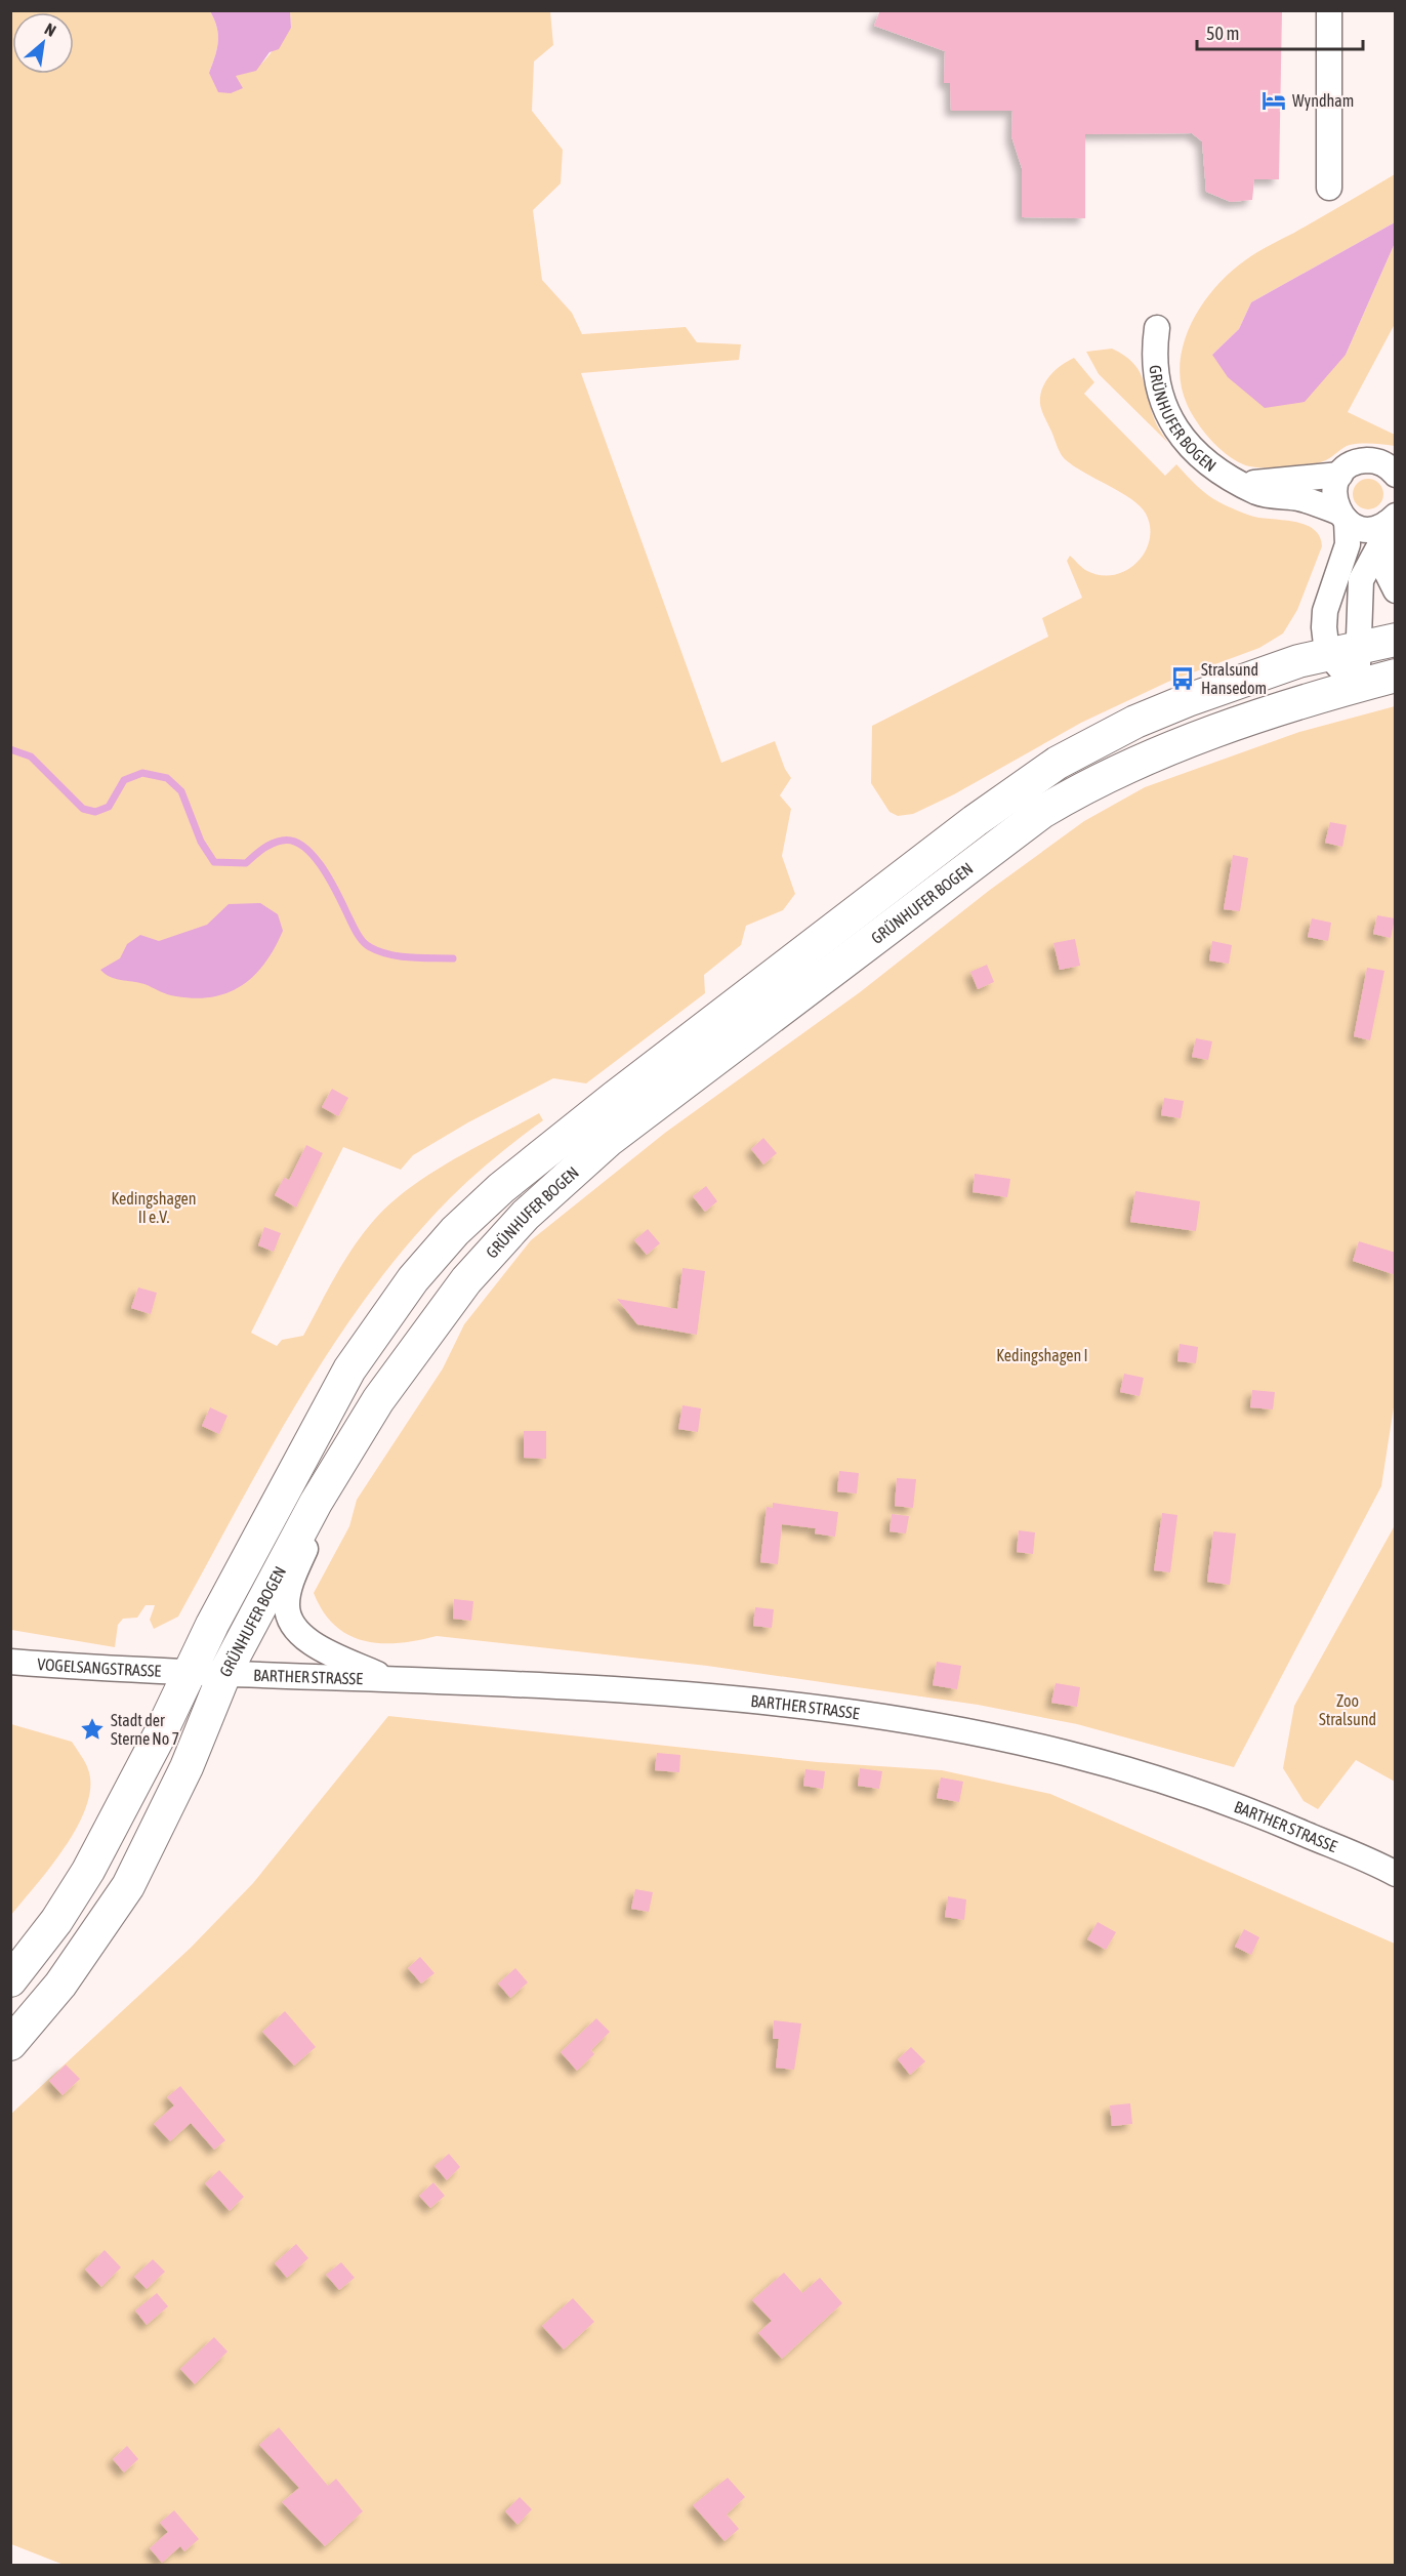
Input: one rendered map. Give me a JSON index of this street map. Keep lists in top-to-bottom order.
{
  "streets": {
    "main road": ["GRÜNHUFER BOGEN"],
    "street": ["VOGELSANGSTRASSE", "BARTHER STRASSE"]
  },
  "crossings": [
    ["GRÜNHUFER BOGEN", "VOGELSANGSTRASSE"],
    ["GRÜNHUFER BOGEN", "BARTHER STRASSE"],
    ["VOGELSANGSTRASSE", "BARTHER STRASSE"]
  ],
  "parks": ["Kedingshagen II e.V.", "Kedingshagen I", "Zoo Stralsund"],
  "places": {
    "hotel": ["Wyndham"],
    "bus stop": ["Stralsund Hansedom"],
    "place": ["Stadt der Sterne No 7"]
  },
  "scale_bar": "50 m",
  "north": "top right"
}
